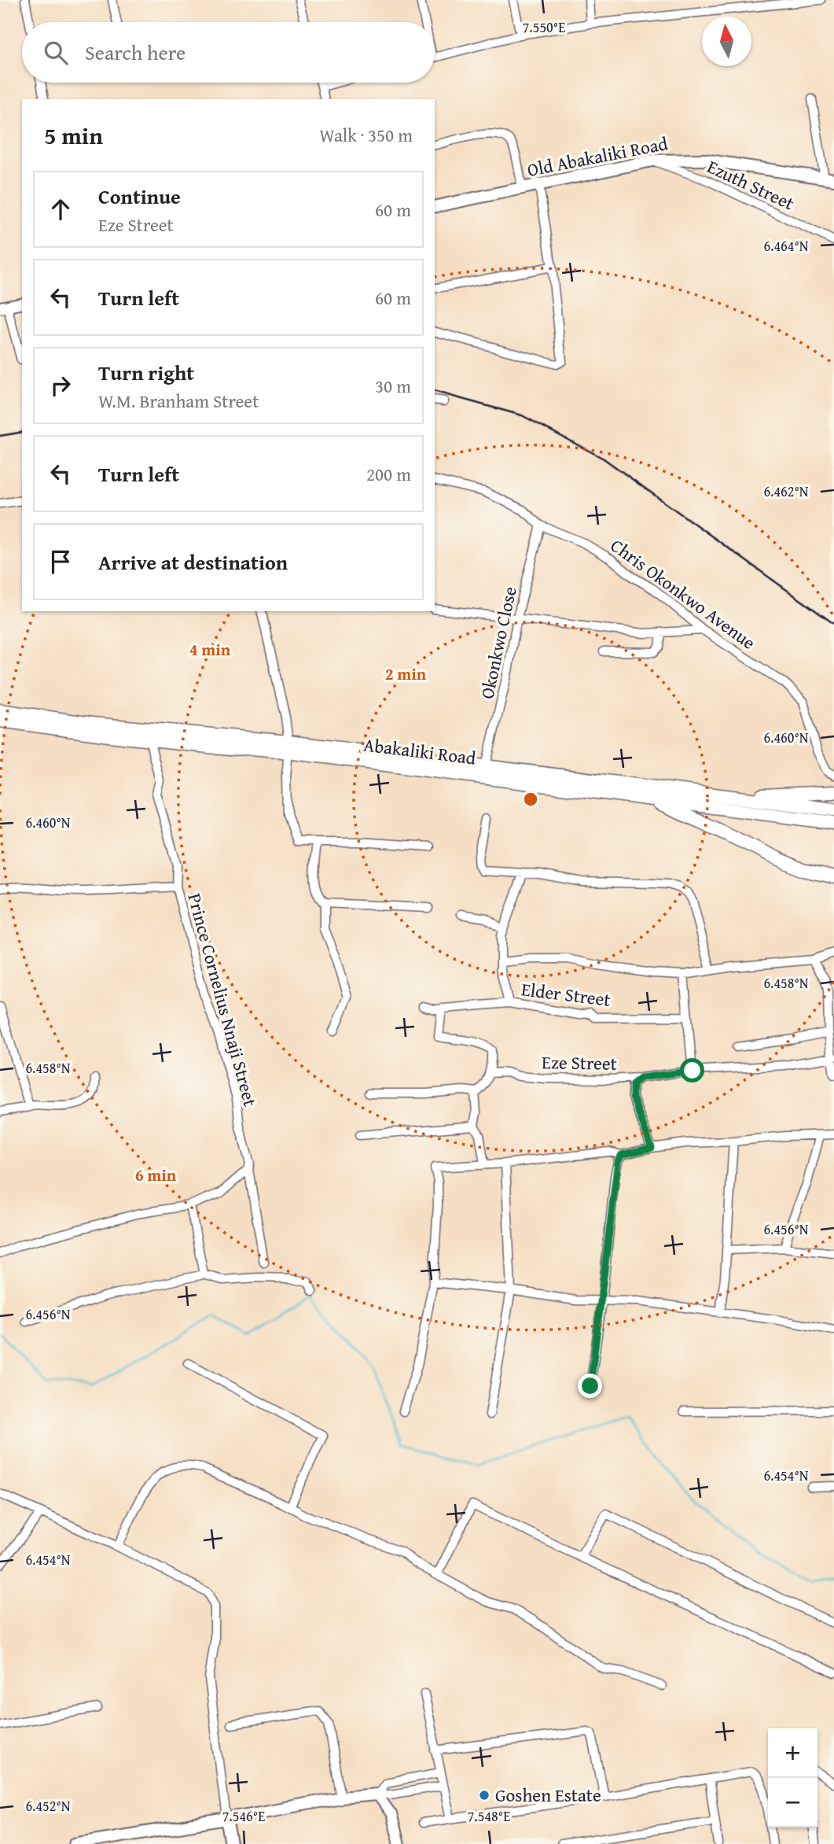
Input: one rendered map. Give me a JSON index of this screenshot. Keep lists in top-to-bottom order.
{
  "streets": {
    "highway": ["Abakaliki Road"],
    "main road": ["Old Abakaliki Road"],
    "street": [
      "Ezuth Street",
      "Chris Okonkwo Avenue",
      "Okonkwo Close",
      "Elder Street",
      "Prince Cornelius Nnaji Street",
      "Eze Street"
    ]
  },
  "crossings": [
    ["Old Abakaliki Road", "Ezuth Street"],
    ["Chris Okonkwo Avenue", "Okonkwo Close"],
    ["Okonkwo Close", "Abakaliki Road"],
    ["Abakaliki Road", "Prince Cornelius Nnaji Street"]
  ],
  "places": ["Goshen Estate"],
  "north": "top",
  "page": {
    "search": "Search here",
    "heading": ["5 min", "Walk · 350 m"],
    "list": [
      ["Continue", "Eze Street", "60 m"],
      ["Turn left", "60 m"],
      ["Turn right", "W.M. Branham Street", "30 m"],
      ["Turn left", "200 m"],
      "Arrive at destination"
    ],
    "map_buttons": ["+", "−"]
  },
  "coordinates": [
    "7.550°E",
    "6.464°N",
    "6.462°N",
    "6.460°N",
    "6.458°N",
    "6.456°N",
    "6.454°N",
    "6.452°N",
    "7.546°E",
    "7.548°E"
  ],
  "rings": ["4 min", "2 min", "6 min"]
}
